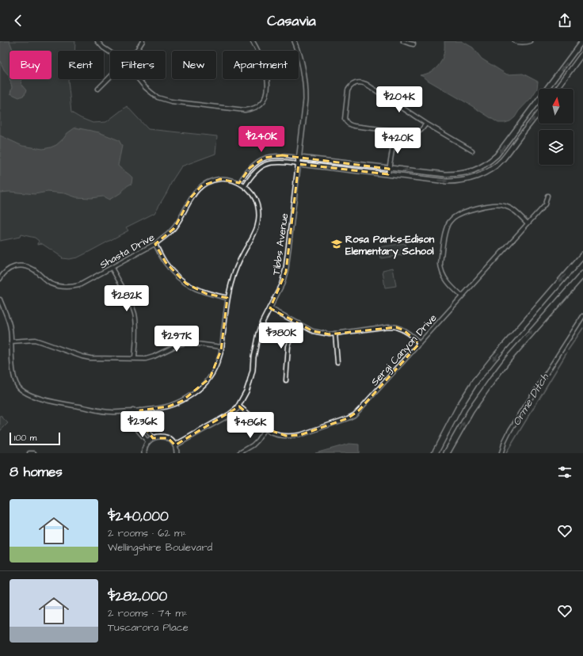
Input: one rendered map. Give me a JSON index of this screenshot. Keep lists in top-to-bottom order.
{
  "streets": {
    "street": ["Tibbs Avenue", "Shasta Drive", "Sergi Canyon Drive"]
  },
  "crossings": [
    ["Tibbs Avenue", "Sergi Canyon Drive"]
  ],
  "water": ["Orme Ditch"],
  "places": {
    "school or university": ["Rosa Parks-Edison Elementary School"]
  },
  "scale_bar": "100 m",
  "north": "top",
  "page": {
    "header": "Casavia",
    "chip": [
      "Buy",
      "Rent",
      "Filters",
      "New",
      "Apartment"
    ],
    "price": [
      "$204K",
      "$240K",
      "$420K",
      "$282K",
      "$380K",
      "$297K",
      "$236K",
      "$486K"
    ],
    "scale": "100 m",
    "heading": "8 homes",
    "list": [
      {
        "name": "$240,000",
        "note": "2 rooms · 62 m² · Wellingshire Boulevard"
      },
      {
        "name": "$282,000",
        "note": "2 rooms · 74 m² · Tuscarora Place"
      }
    ]
  }
}
